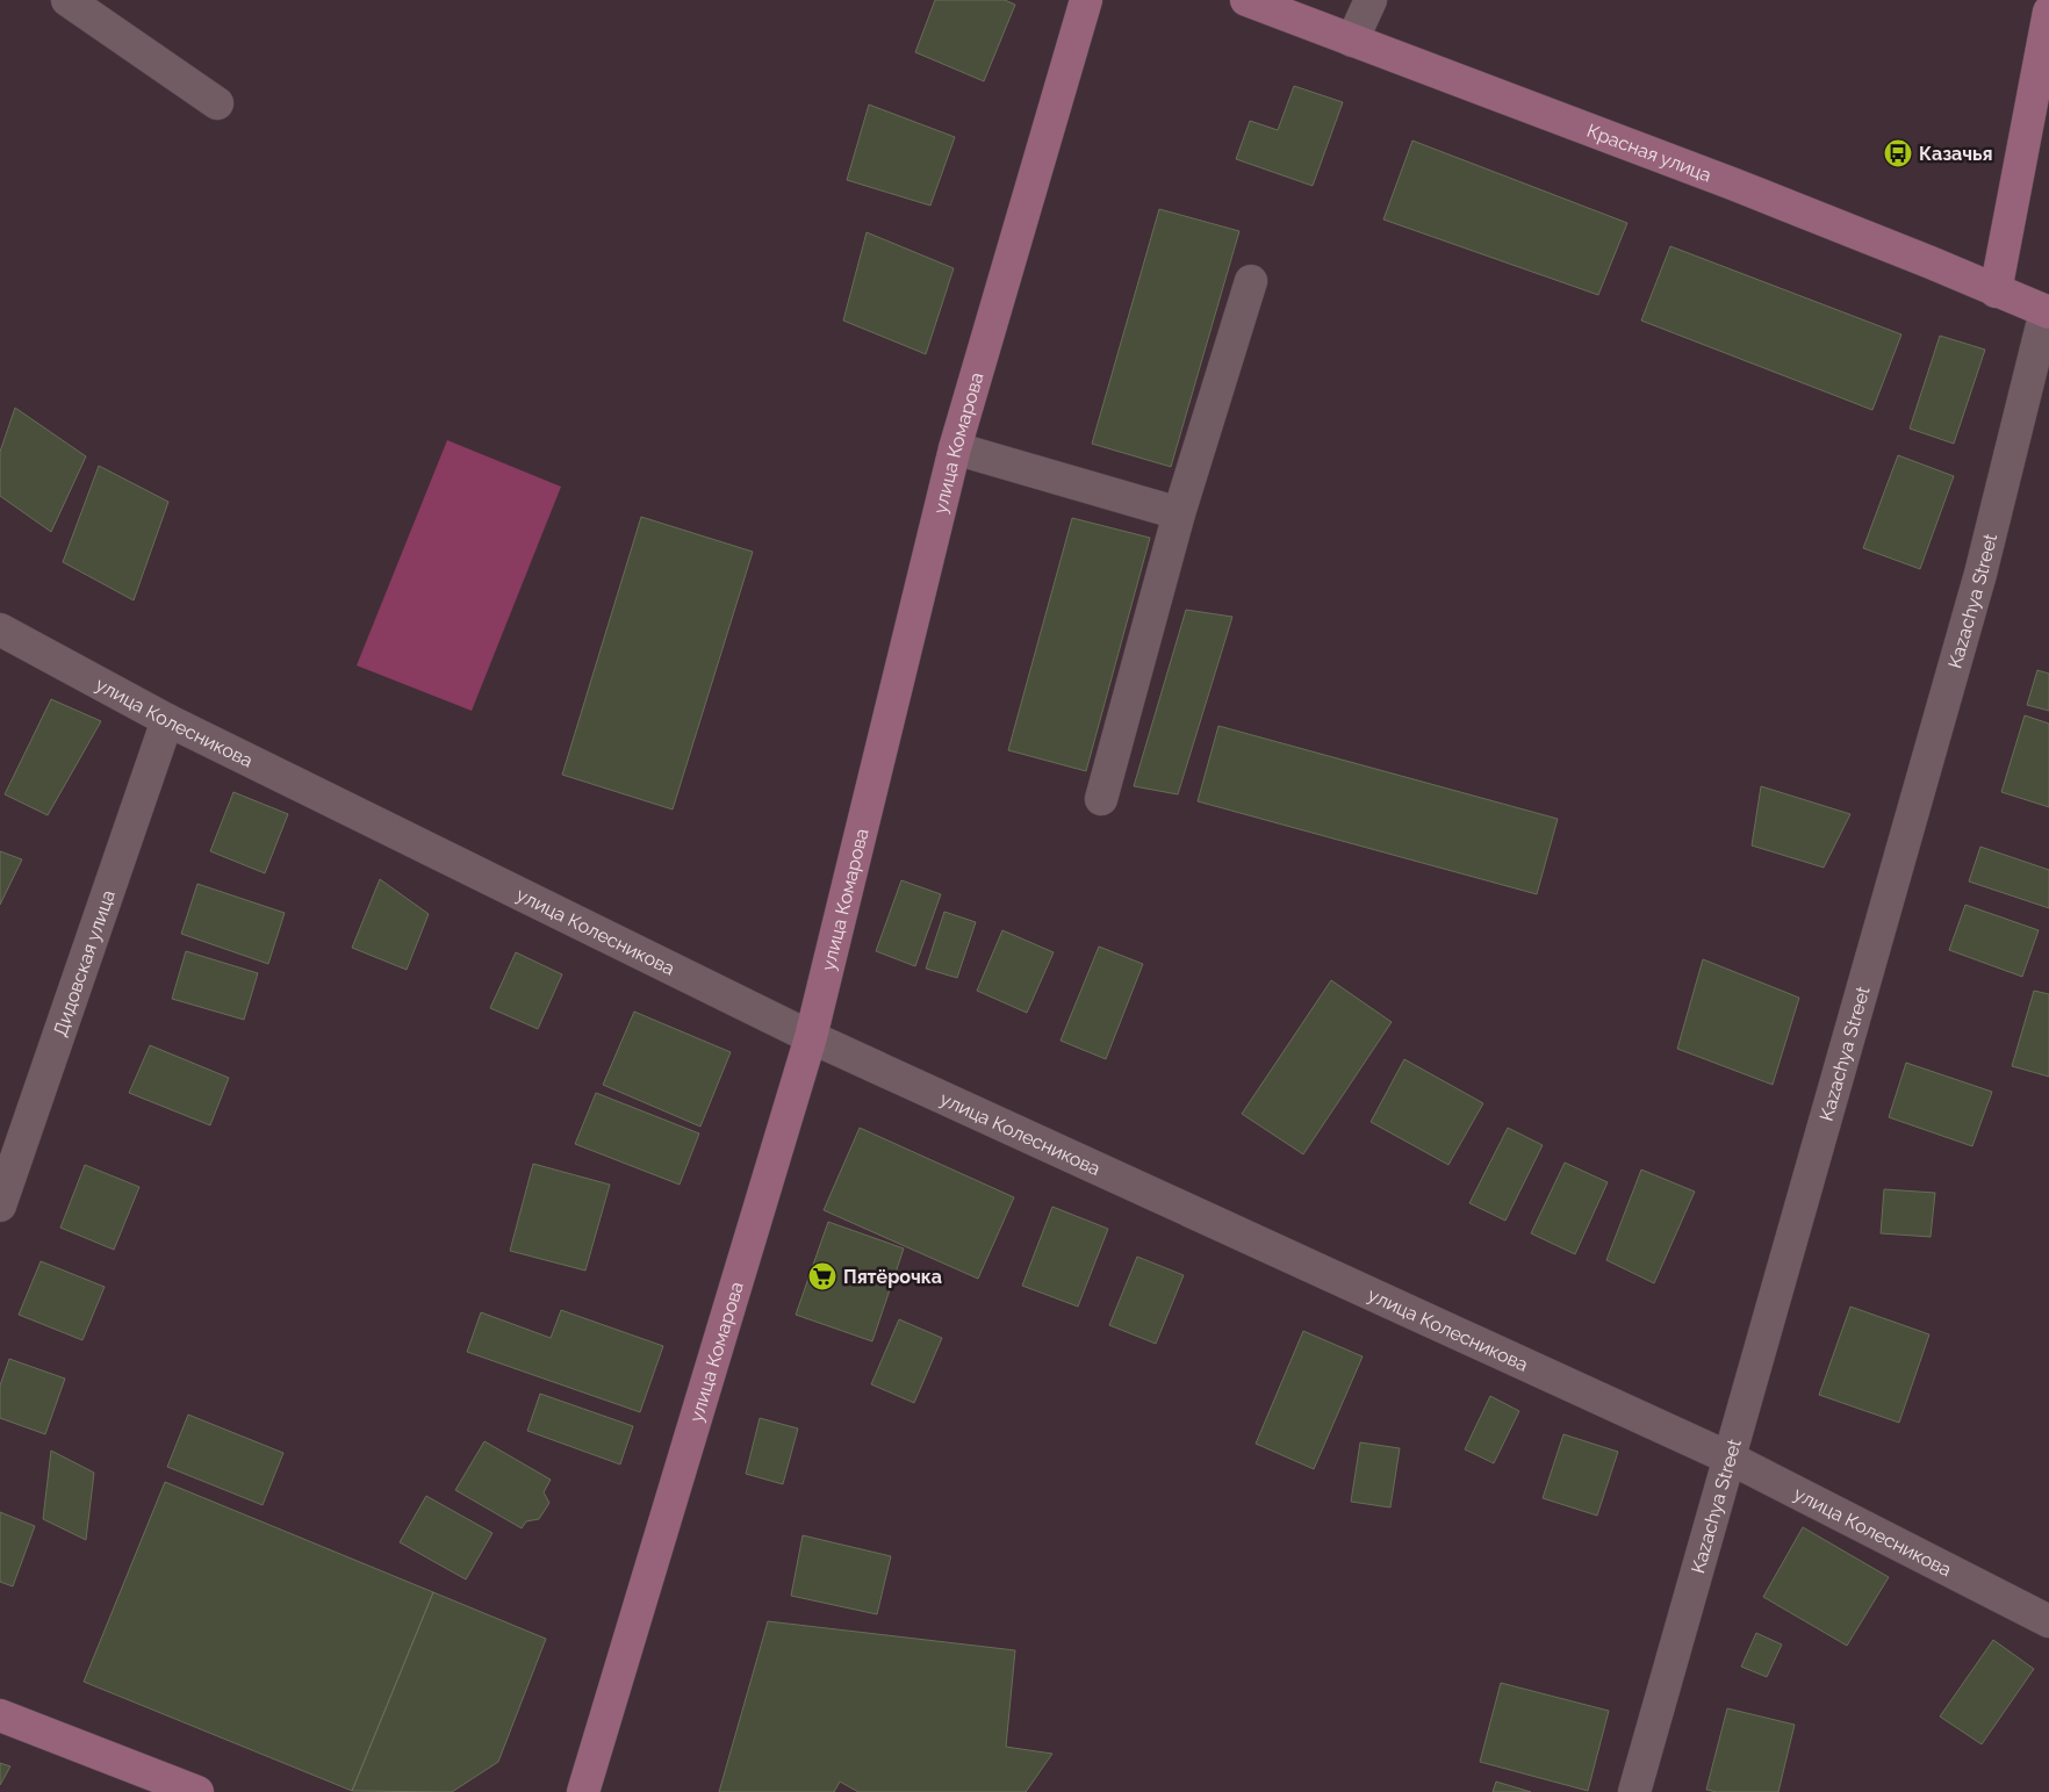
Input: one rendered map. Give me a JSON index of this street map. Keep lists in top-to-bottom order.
{
  "streets": {
    "main road": ["Красная улица", "улица Комарова"],
    "street": ["Kazachya Street", "улица Колесникова", "Дидовская улица"]
  },
  "crossings": [
    ["Красная улица", "Kazachya Street"],
    ["улица Комарова", "улица Колесникова"],
    ["Kazachya Street", "улица Колесникова"],
    ["улица Колесникова", "Дидовская улица"]
  ],
  "places": {
    "bus stop": ["Казачья"],
    "supermarket": ["Пятёрочка"]
  }
}
